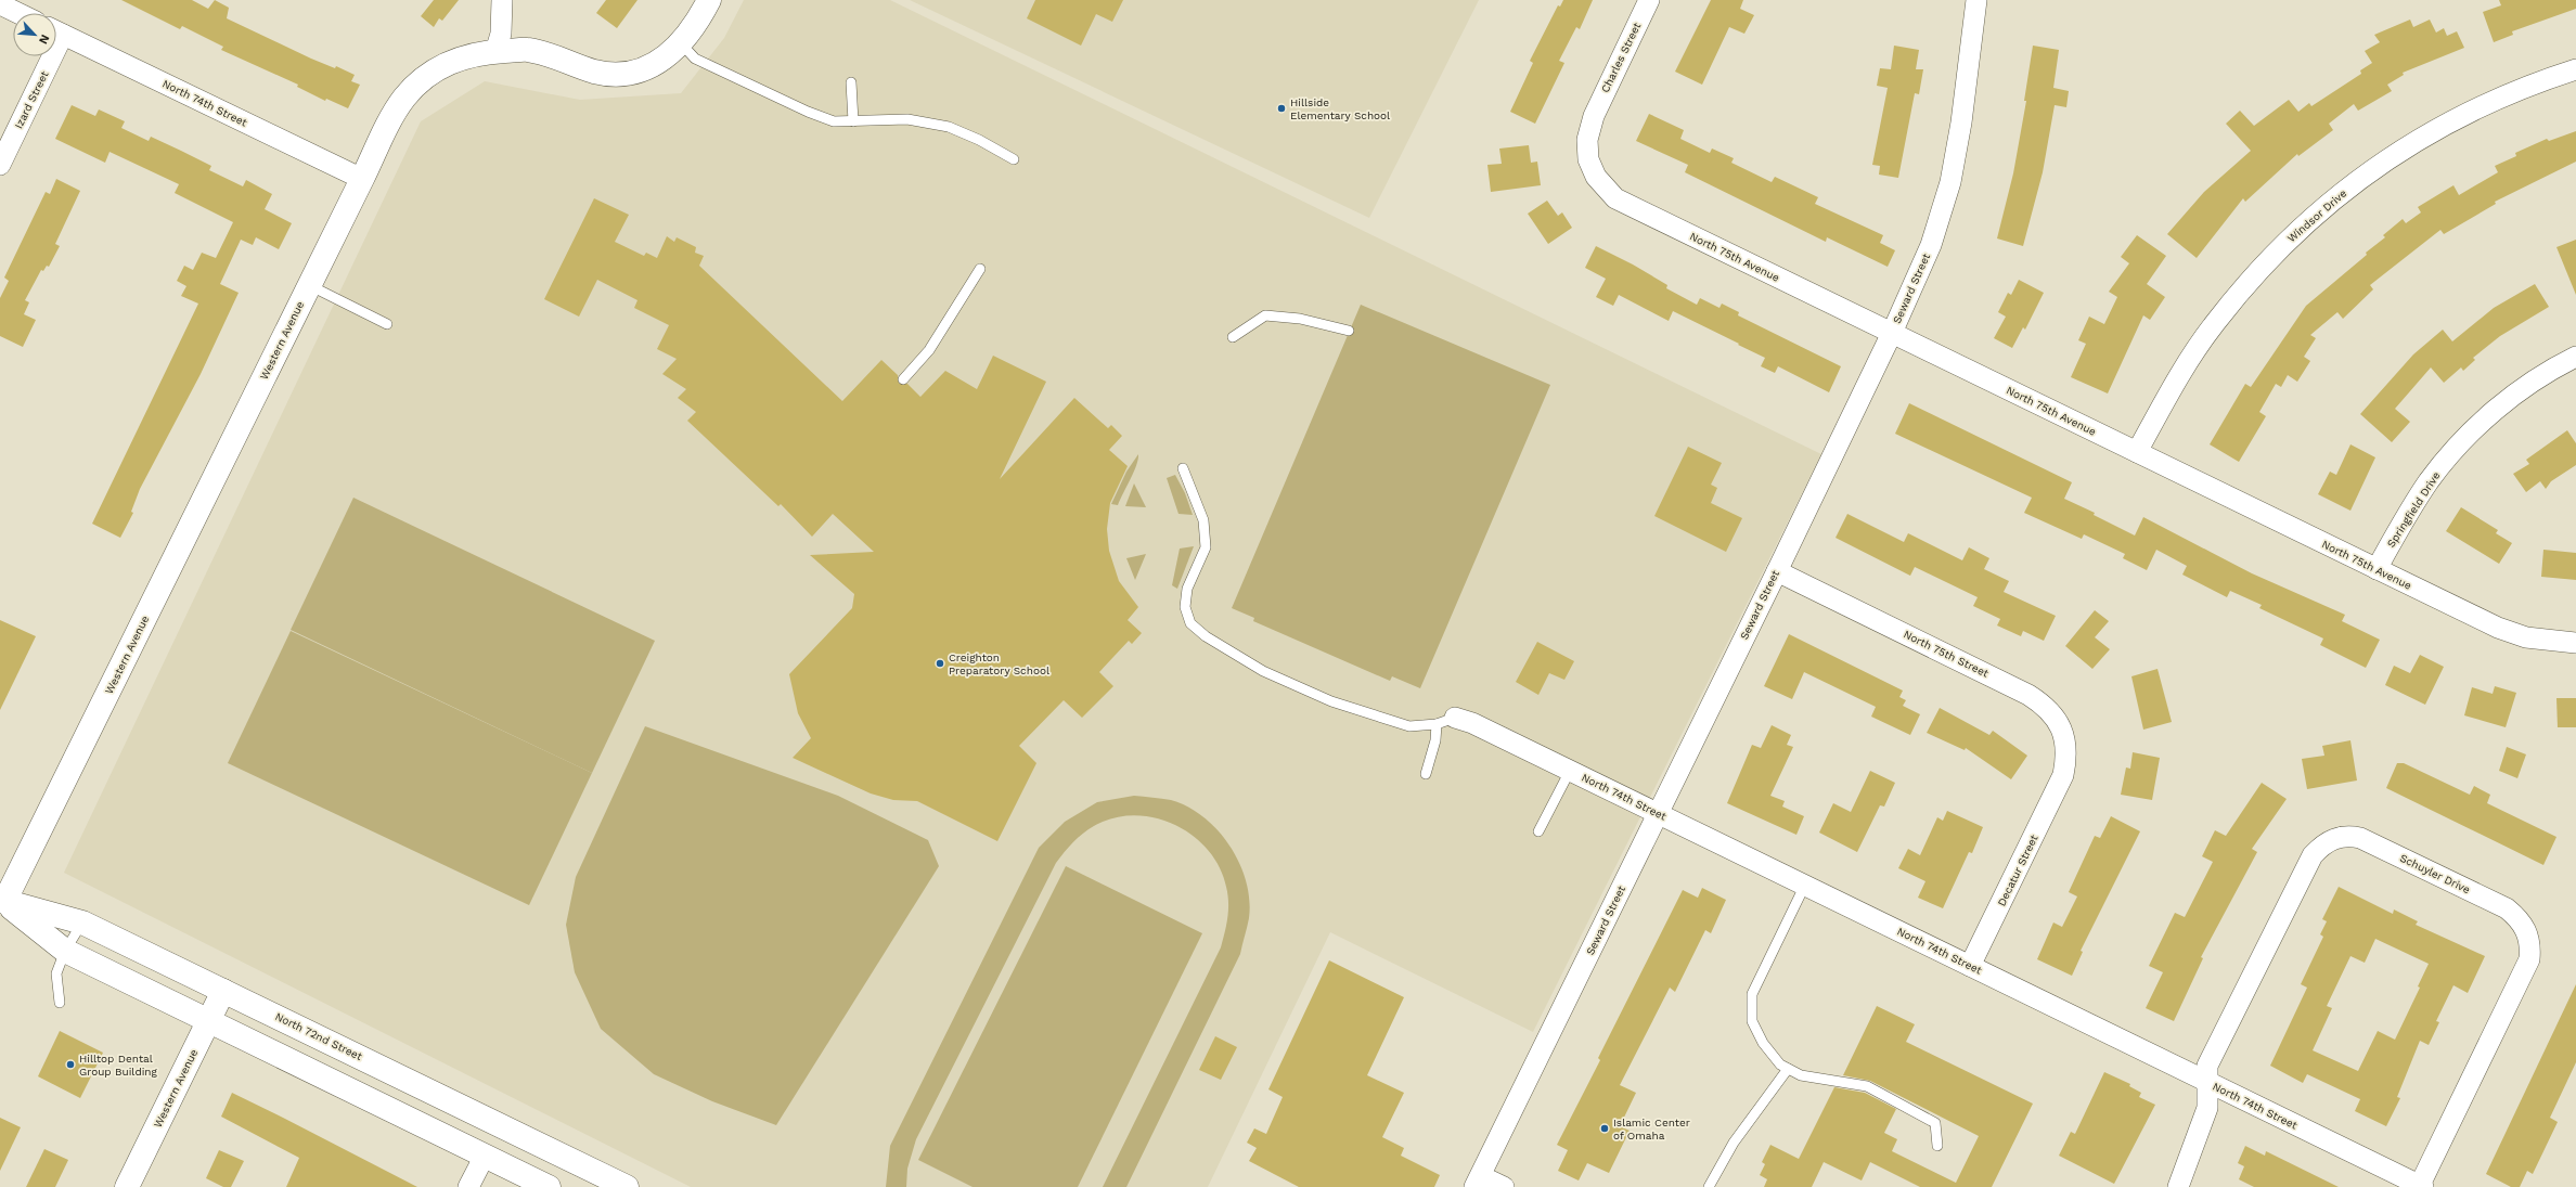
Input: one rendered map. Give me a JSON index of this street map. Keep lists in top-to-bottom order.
{
  "streets": {
    "street": [
      "Charles Street",
      "Izard Street",
      "North 74th Street",
      "Windsor Drive",
      "North 75th Avenue",
      "Seward Street",
      "Western Avenue",
      "Springfield Drive",
      "North 75th Street",
      "Decatur Street",
      "Schuyler Drive",
      "North 72nd Street"
    ]
  },
  "crossings": [
    ["Charles Street", "North 75th Avenue"],
    ["North 74th Street", "Seward Street"],
    ["North 74th Street", "Western Avenue"],
    ["North 74th Street", "Decatur Street"],
    ["North 74th Street", "Schuyler Drive"],
    ["Windsor Drive", "North 75th Avenue"],
    ["North 75th Avenue", "Seward Street"],
    ["North 75th Avenue", "Springfield Drive"],
    ["Seward Street", "North 75th Street"],
    ["Western Avenue", "North 72nd Street"],
    ["North 75th Street", "Decatur Street"]
  ],
  "places": [
    "Hillside Elementary School",
    "Creighton Preparatory School",
    "Hilltop Dental Group Building",
    "Islamic Center of Omaha"
  ],
  "north": "bottom right"
}
